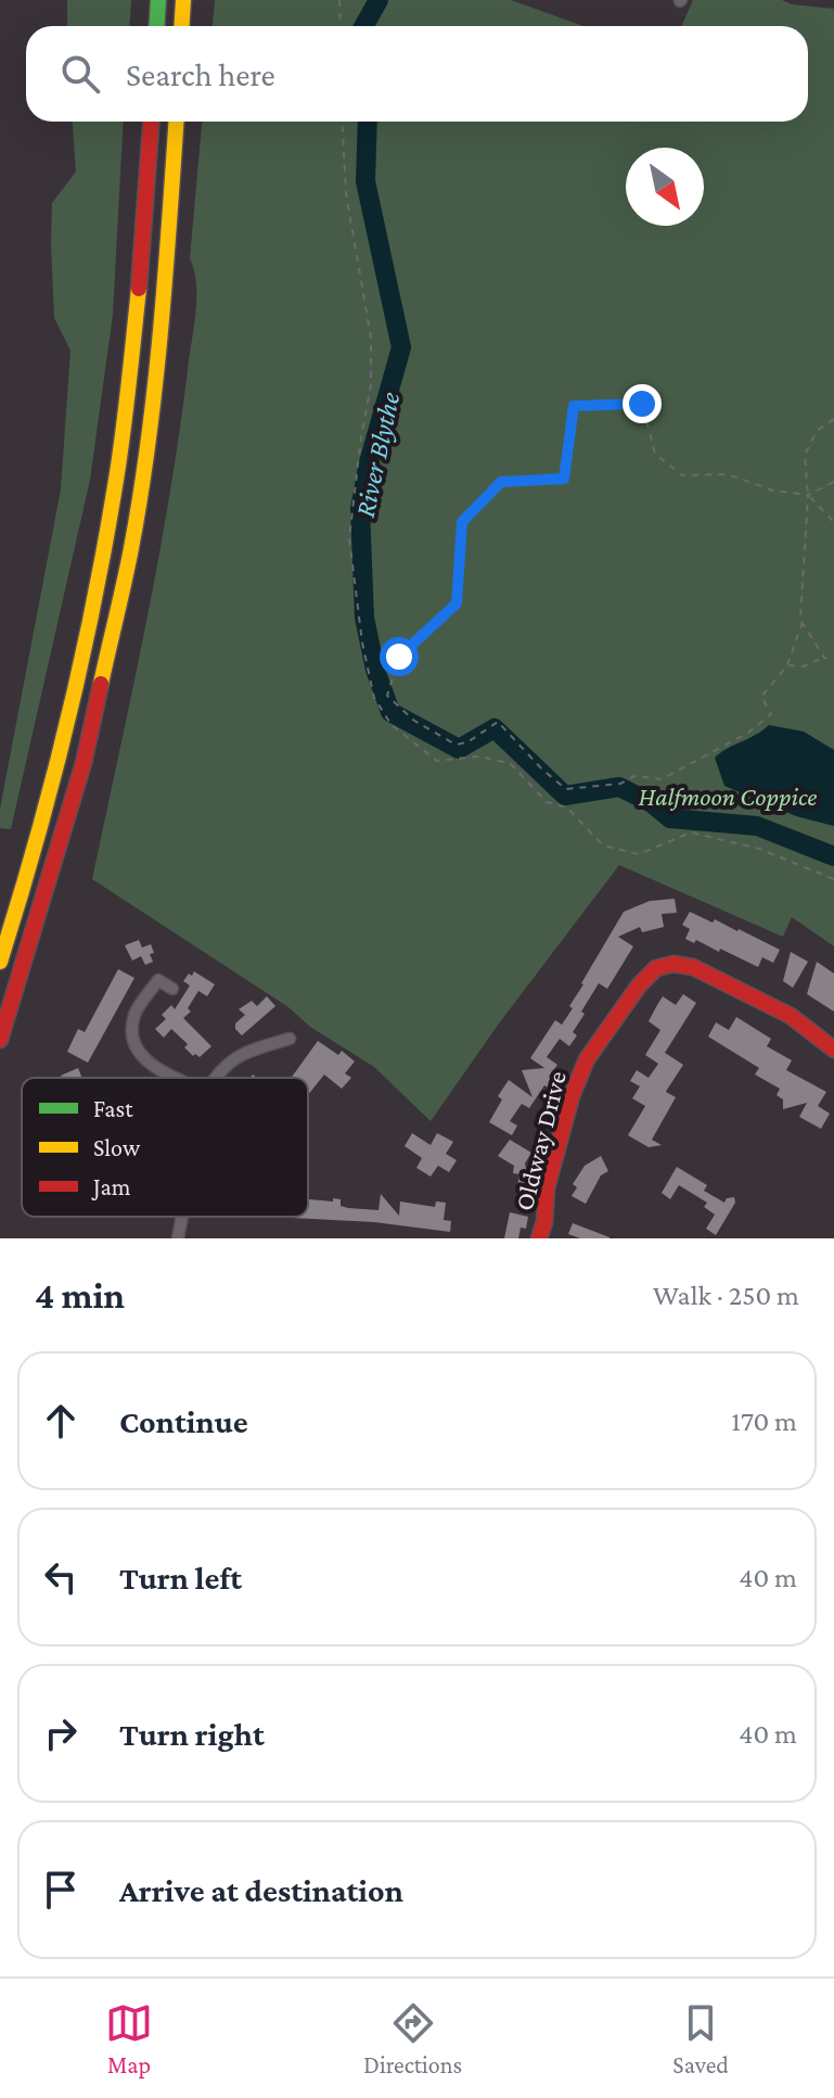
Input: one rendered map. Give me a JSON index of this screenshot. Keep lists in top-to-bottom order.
{
  "streets": {
    "main road": ["Oldway Drive"]
  },
  "water": ["River Blythe"],
  "parks": ["Halfmoon Coppice"],
  "legend": ["Fast", "Slow", "Jam"],
  "north": "bottom right",
  "page": {
    "search": "Search here",
    "heading": ["4 min", "Walk · 250 m"],
    "list": [
      ["Continue", "170 m"],
      ["Turn left", "40 m"],
      ["Turn right", "40 m"],
      "Arrive at destination"
    ],
    "nav": ["Map", "Directions", "Saved"]
  }
}
